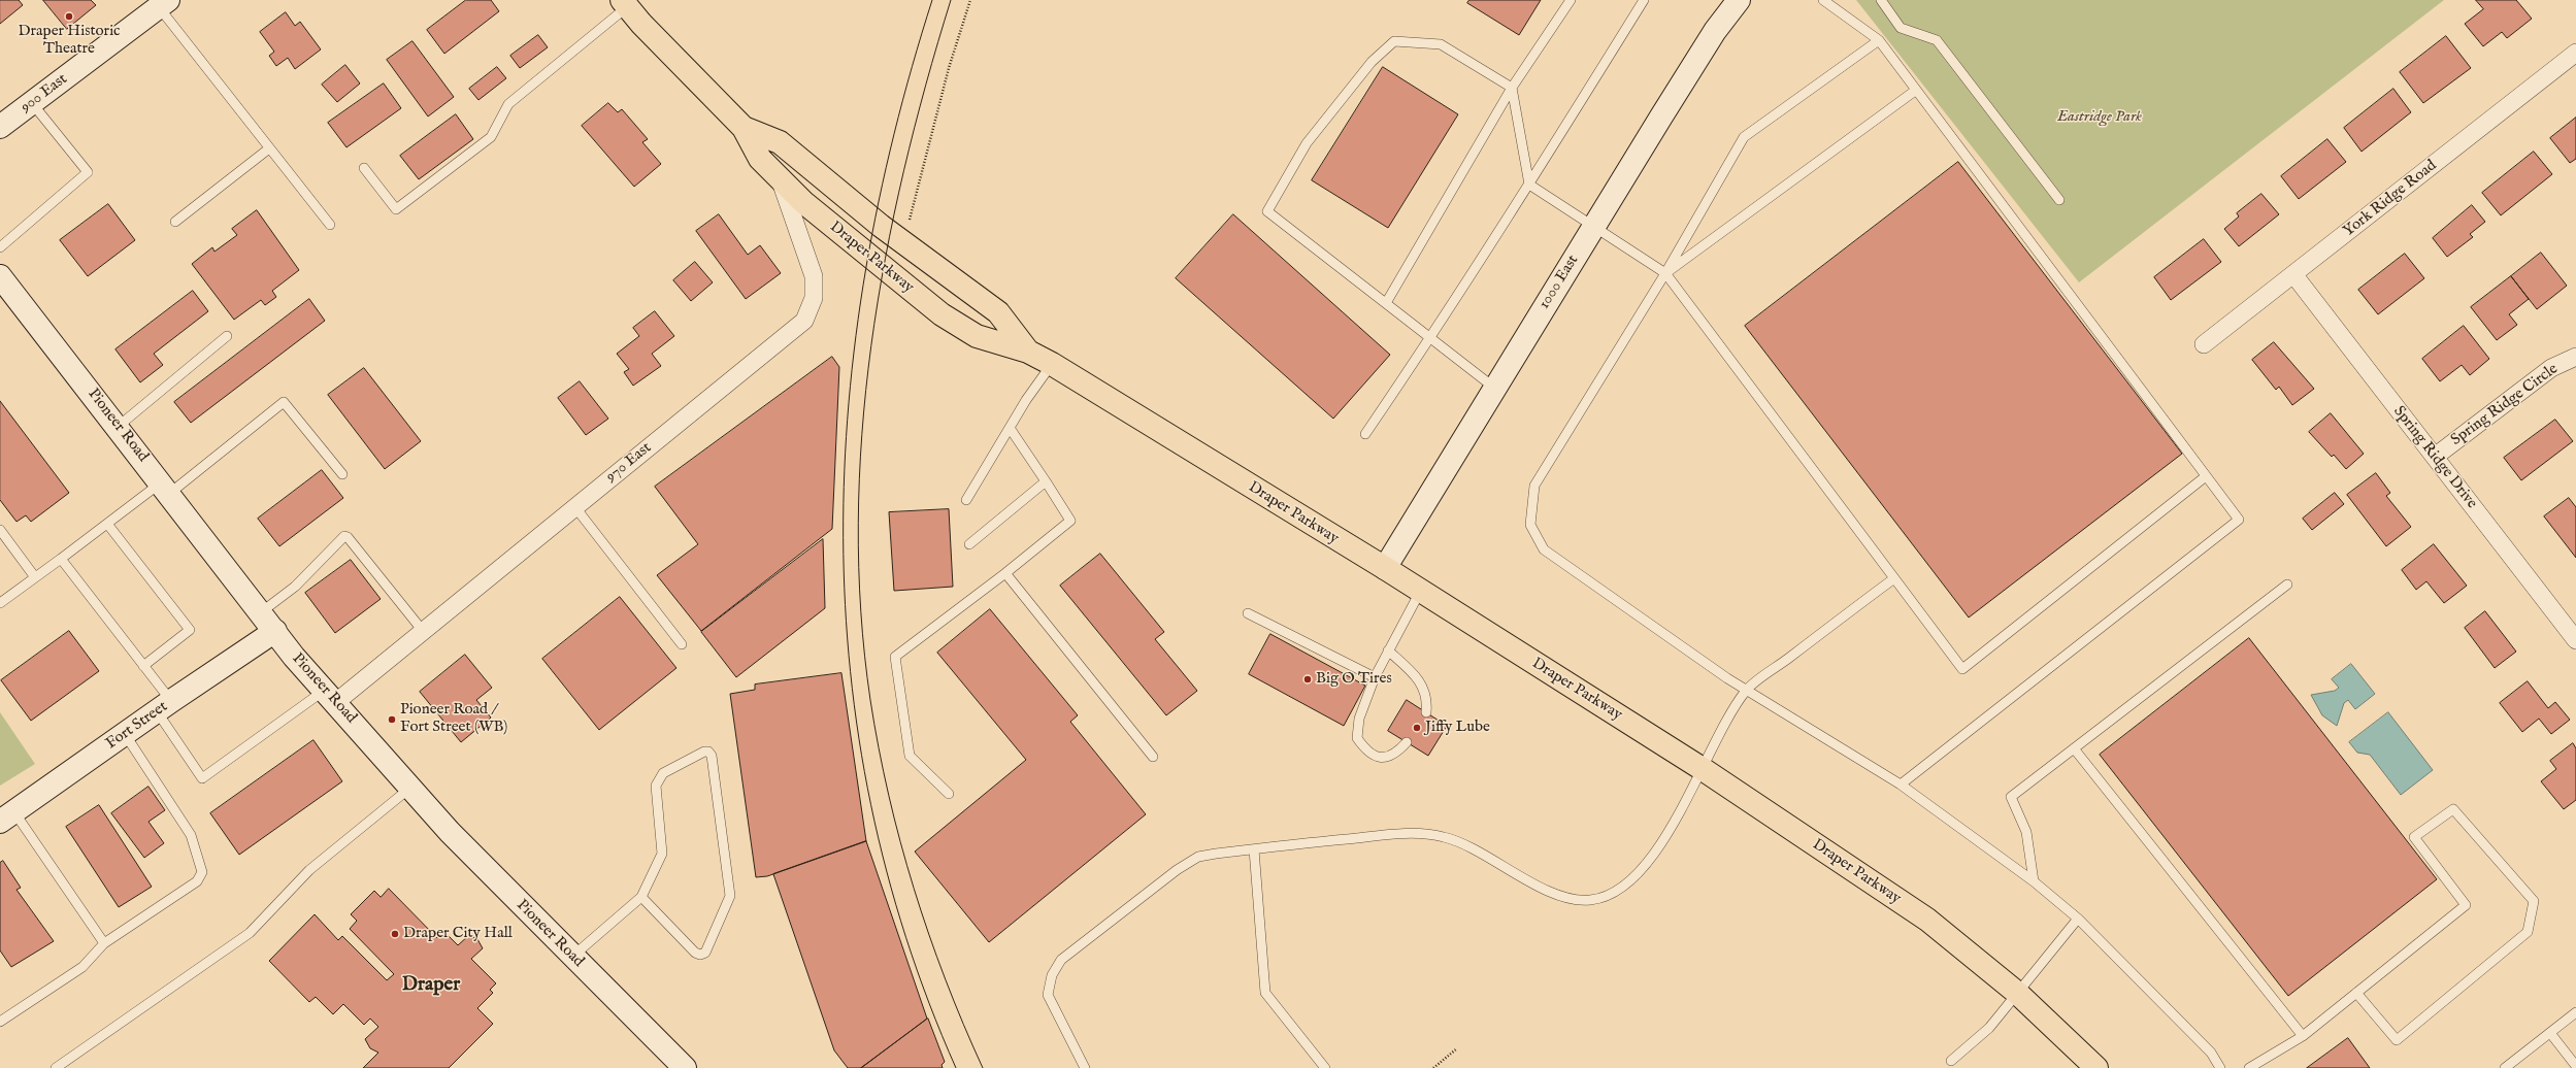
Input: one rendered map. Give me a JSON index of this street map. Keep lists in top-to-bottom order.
{
  "streets": {
    "main road": ["Draper Parkway"],
    "street": [
      "900 East",
      "York Ridge Road",
      "1000 East",
      "Spring Ridge Circle",
      "Pioneer Road",
      "Spring Ridge Drive",
      "970 East",
      "Fort Street"
    ]
  },
  "crossings": [
    ["York Ridge Road", "Spring Ridge Drive"],
    ["Draper Parkway", "1000 East"],
    ["Draper Parkway", "970 East"],
    ["Spring Ridge Circle", "Spring Ridge Drive"],
    ["Pioneer Road", "970 East"],
    ["Pioneer Road", "Fort Street"]
  ],
  "districts": ["Draper"],
  "parks": ["Eastridge Park"],
  "places": [
    "Draper Historic Theatre",
    "Big O Tires",
    "Pioneer Road / Fort Street (WB)",
    "Jiffy Lube",
    "Draper City Hall"
  ]
}
